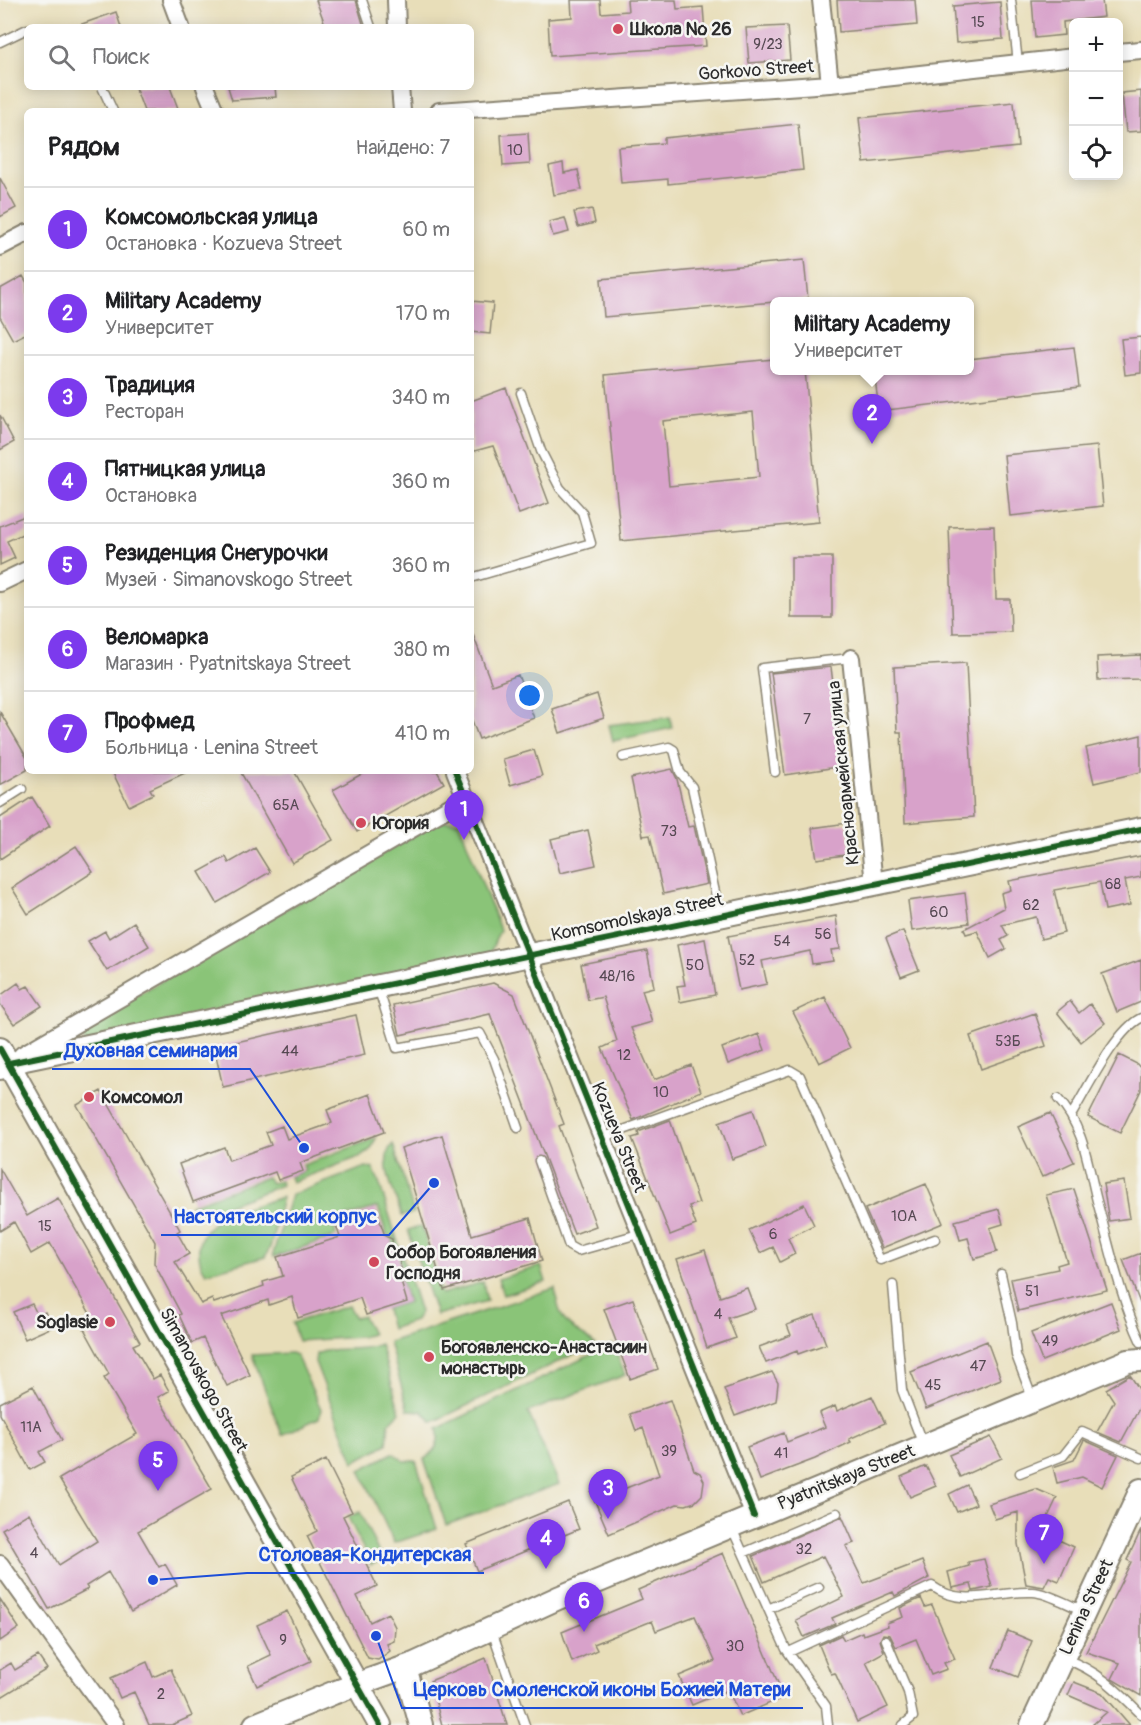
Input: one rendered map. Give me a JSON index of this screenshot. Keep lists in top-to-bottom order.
{
  "streets": {
    "street": [
      "Gorkovo Street",
      "Красноармейская улица",
      "Komsomolskaya Street",
      "Kozueva Street",
      "Simanovskogo Street",
      "Pyatnitskaya Street",
      "Lenina Street"
    ]
  },
  "crossings": [
    ["Красноармейская улица", "Komsomolskaya Street"],
    ["Komsomolskaya Street", "Kozueva Street"],
    ["Komsomolskaya Street", "Simanovskogo Street"],
    ["Kozueva Street", "Pyatnitskaya Street"],
    ["Simanovskogo Street", "Pyatnitskaya Street"]
  ],
  "places": [
    "Школа № 26",
    "Югория",
    "Комсомол",
    "Духовная семинария",
    "Настоятельский корпус",
    "Собор Богоявления Господня",
    "Soglasie",
    "Богоявленско-Анастасиин монастырь",
    "Столовая-Кондитерская",
    "Церковь Смоленской иконы Божией Матери"
  ],
  "house_numbers": [
    "15",
    "9/23",
    "10",
    "7",
    "65А",
    "73",
    "68",
    "62",
    "60",
    "56",
    "54",
    "52",
    "50",
    "48/16",
    "53Б",
    "44",
    "12",
    "10",
    "10А",
    "15",
    "6",
    "51",
    "4",
    "49",
    "47",
    "45",
    "11А",
    "39",
    "41",
    "32",
    "4",
    "9",
    "30",
    "2"
  ],
  "page": {
    "map_buttons": ["+", "−"],
    "search": "Поиск",
    "heading": ["Рядом", "Найдено: 7"],
    "list": [
      {
        "mark": "1",
        "name": "Комсомольская улица",
        "note": "Остановка · Kozueva Street",
        "value": "60 m"
      },
      {
        "mark": "2",
        "name": "Military Academy",
        "note": "Университет",
        "value": "170 m"
      },
      {
        "mark": "3",
        "name": "Традиция",
        "note": "Ресторан",
        "value": "340 m"
      },
      {
        "mark": "4",
        "name": "Пятницкая улица",
        "note": "Остановка",
        "value": "360 m"
      },
      {
        "mark": "5",
        "name": "Резиденция Снегурочки",
        "note": "Музей · Simanovskogo Street",
        "value": "360 m"
      },
      {
        "mark": "6",
        "name": "Веломарка",
        "note": "Магазин · Pyatnitskaya Street",
        "value": "380 m"
      },
      {
        "mark": "7",
        "name": "Профмед",
        "note": "Больница · Lenina Street",
        "value": "410 m"
      }
    ],
    "popup": ["Military Academy", "Университет"],
    "pins": [
      "2",
      "1",
      "5",
      "3",
      "7",
      "4",
      "6"
    ]
  }
}
